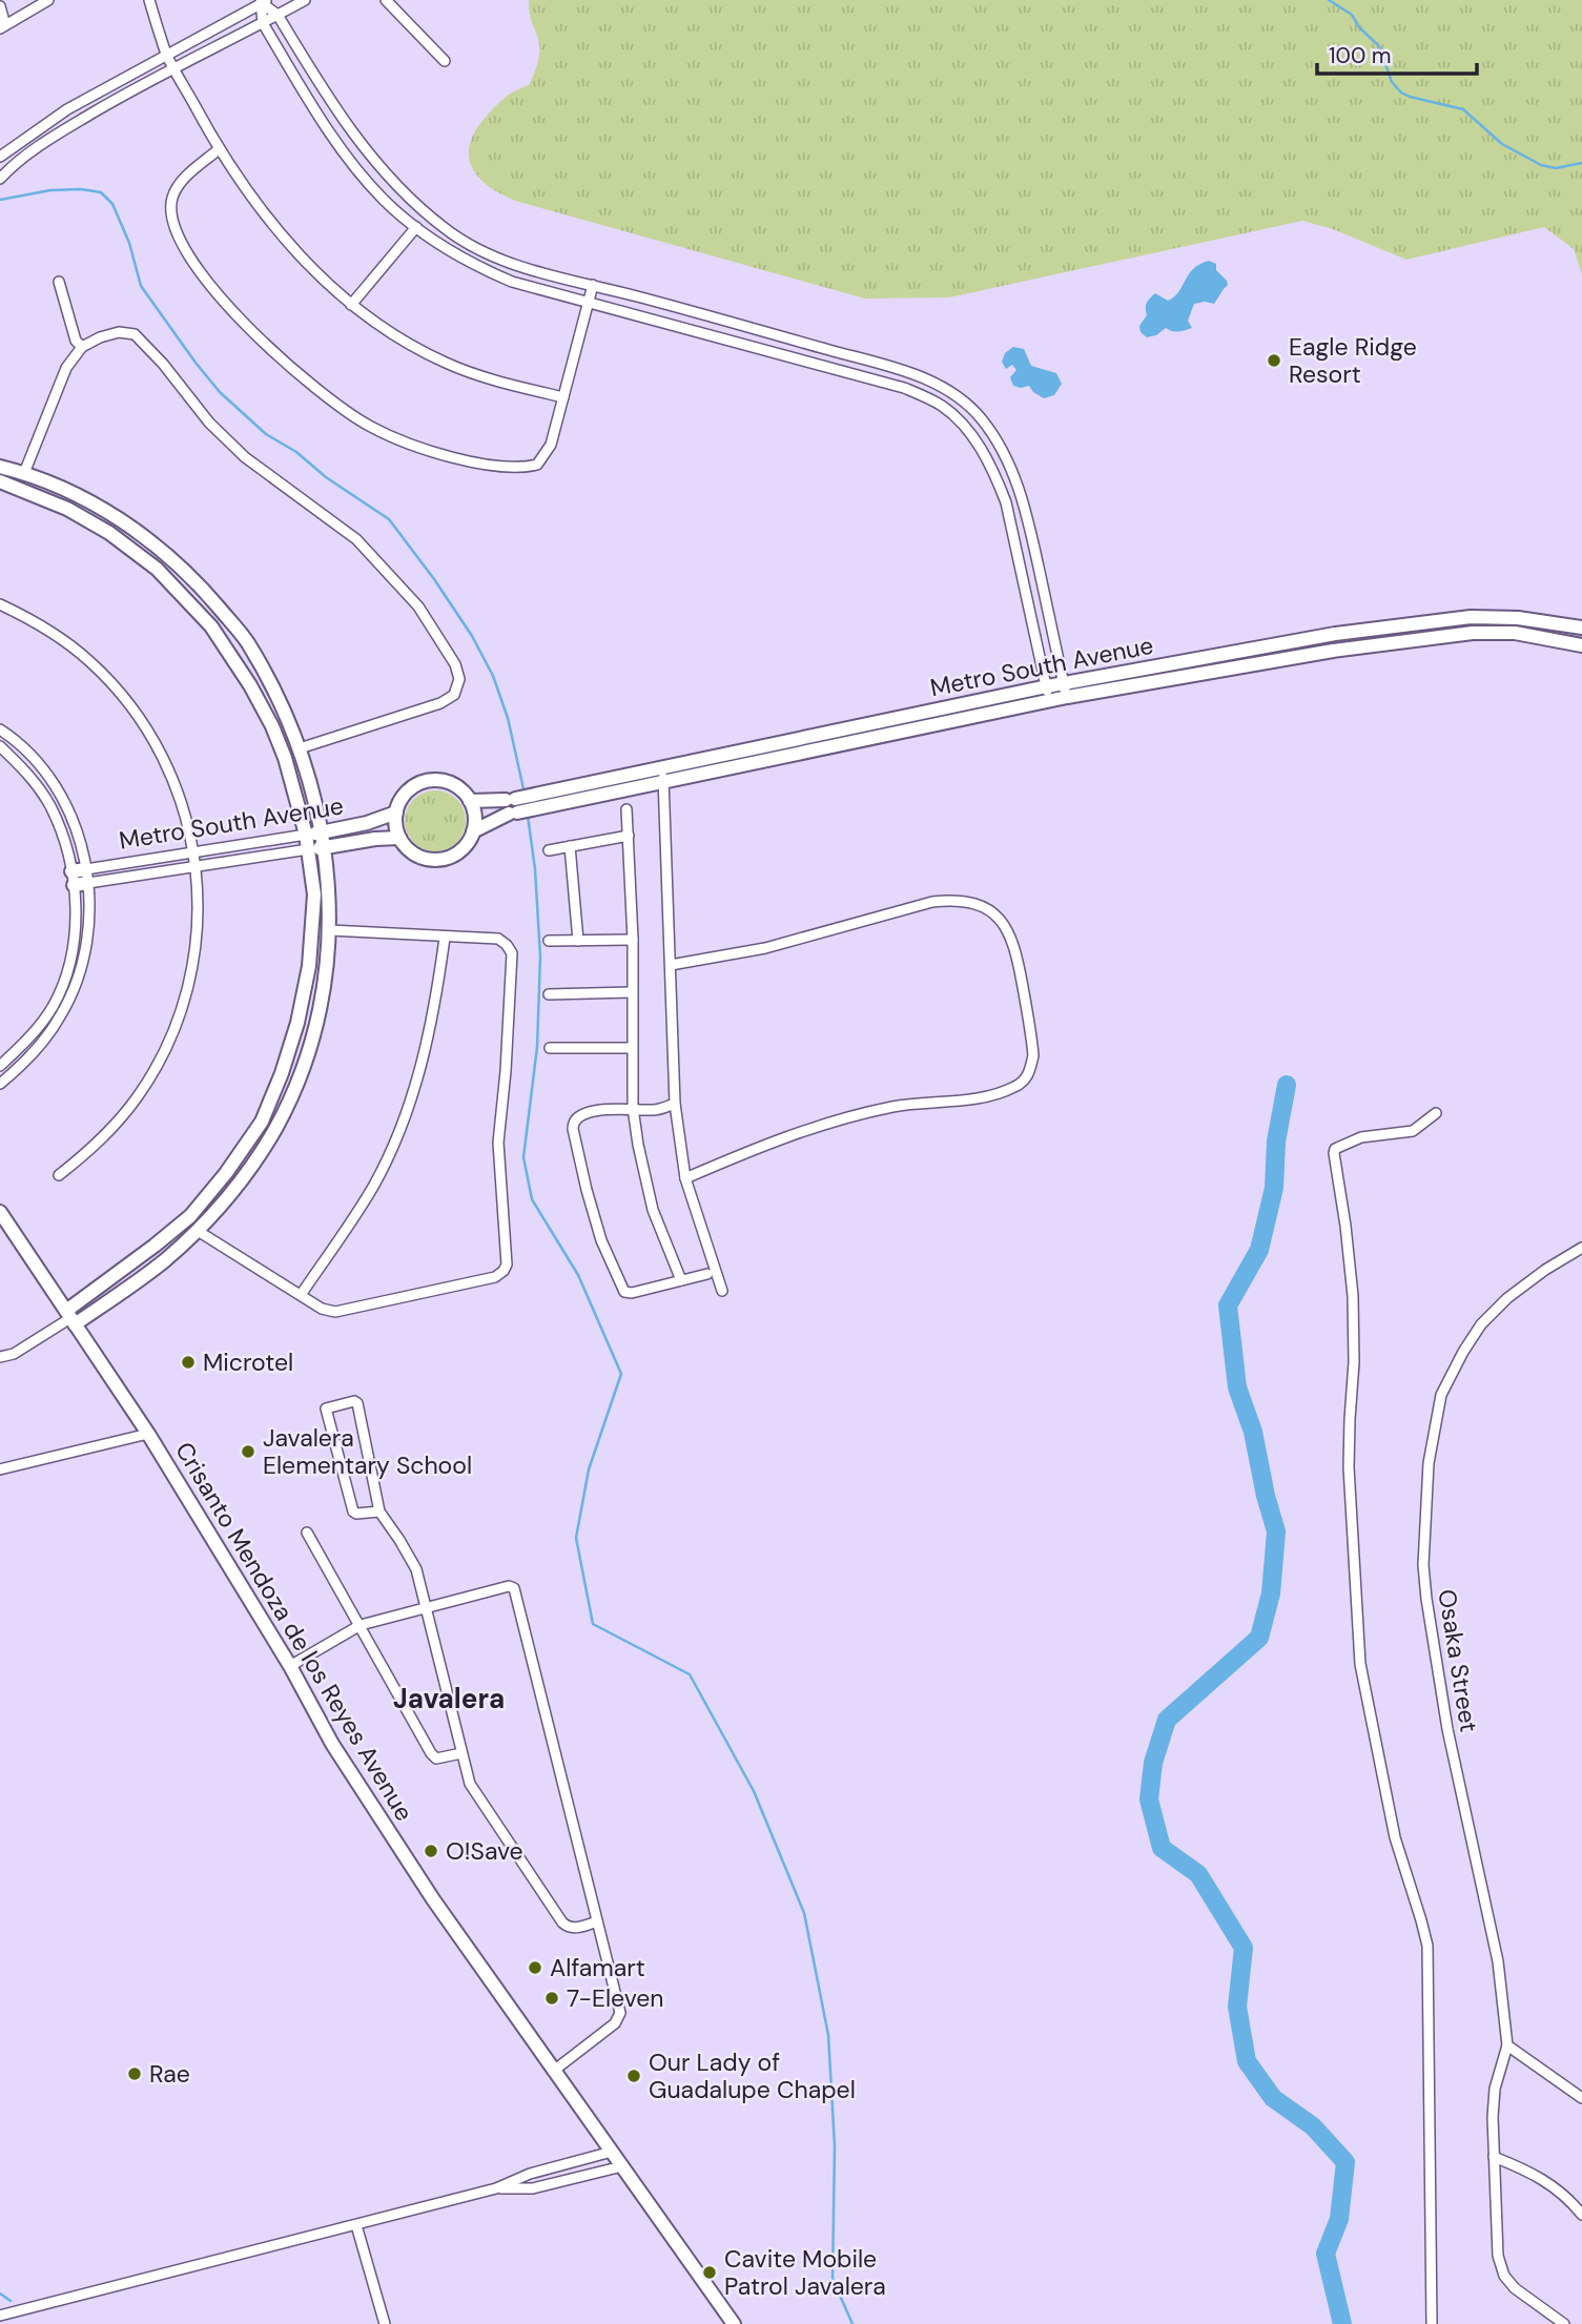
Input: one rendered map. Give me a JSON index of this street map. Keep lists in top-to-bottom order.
{
  "streets": {
    "street": ["Metro South Avenue", "Crisanto Mendoza de los Reyes Avenue", "Osaka Street"]
  },
  "districts": ["Javalera"],
  "places": [
    "Eagle Ridge Resort",
    "Microtel",
    "Javalera Elementary School",
    "O!Save",
    "Alfamart",
    "7-Eleven",
    "Rae",
    "Our Lady of Guadalupe Chapel",
    "Cavite Mobile Patrol Javalera"
  ],
  "scale_bar": "100 m"
}
